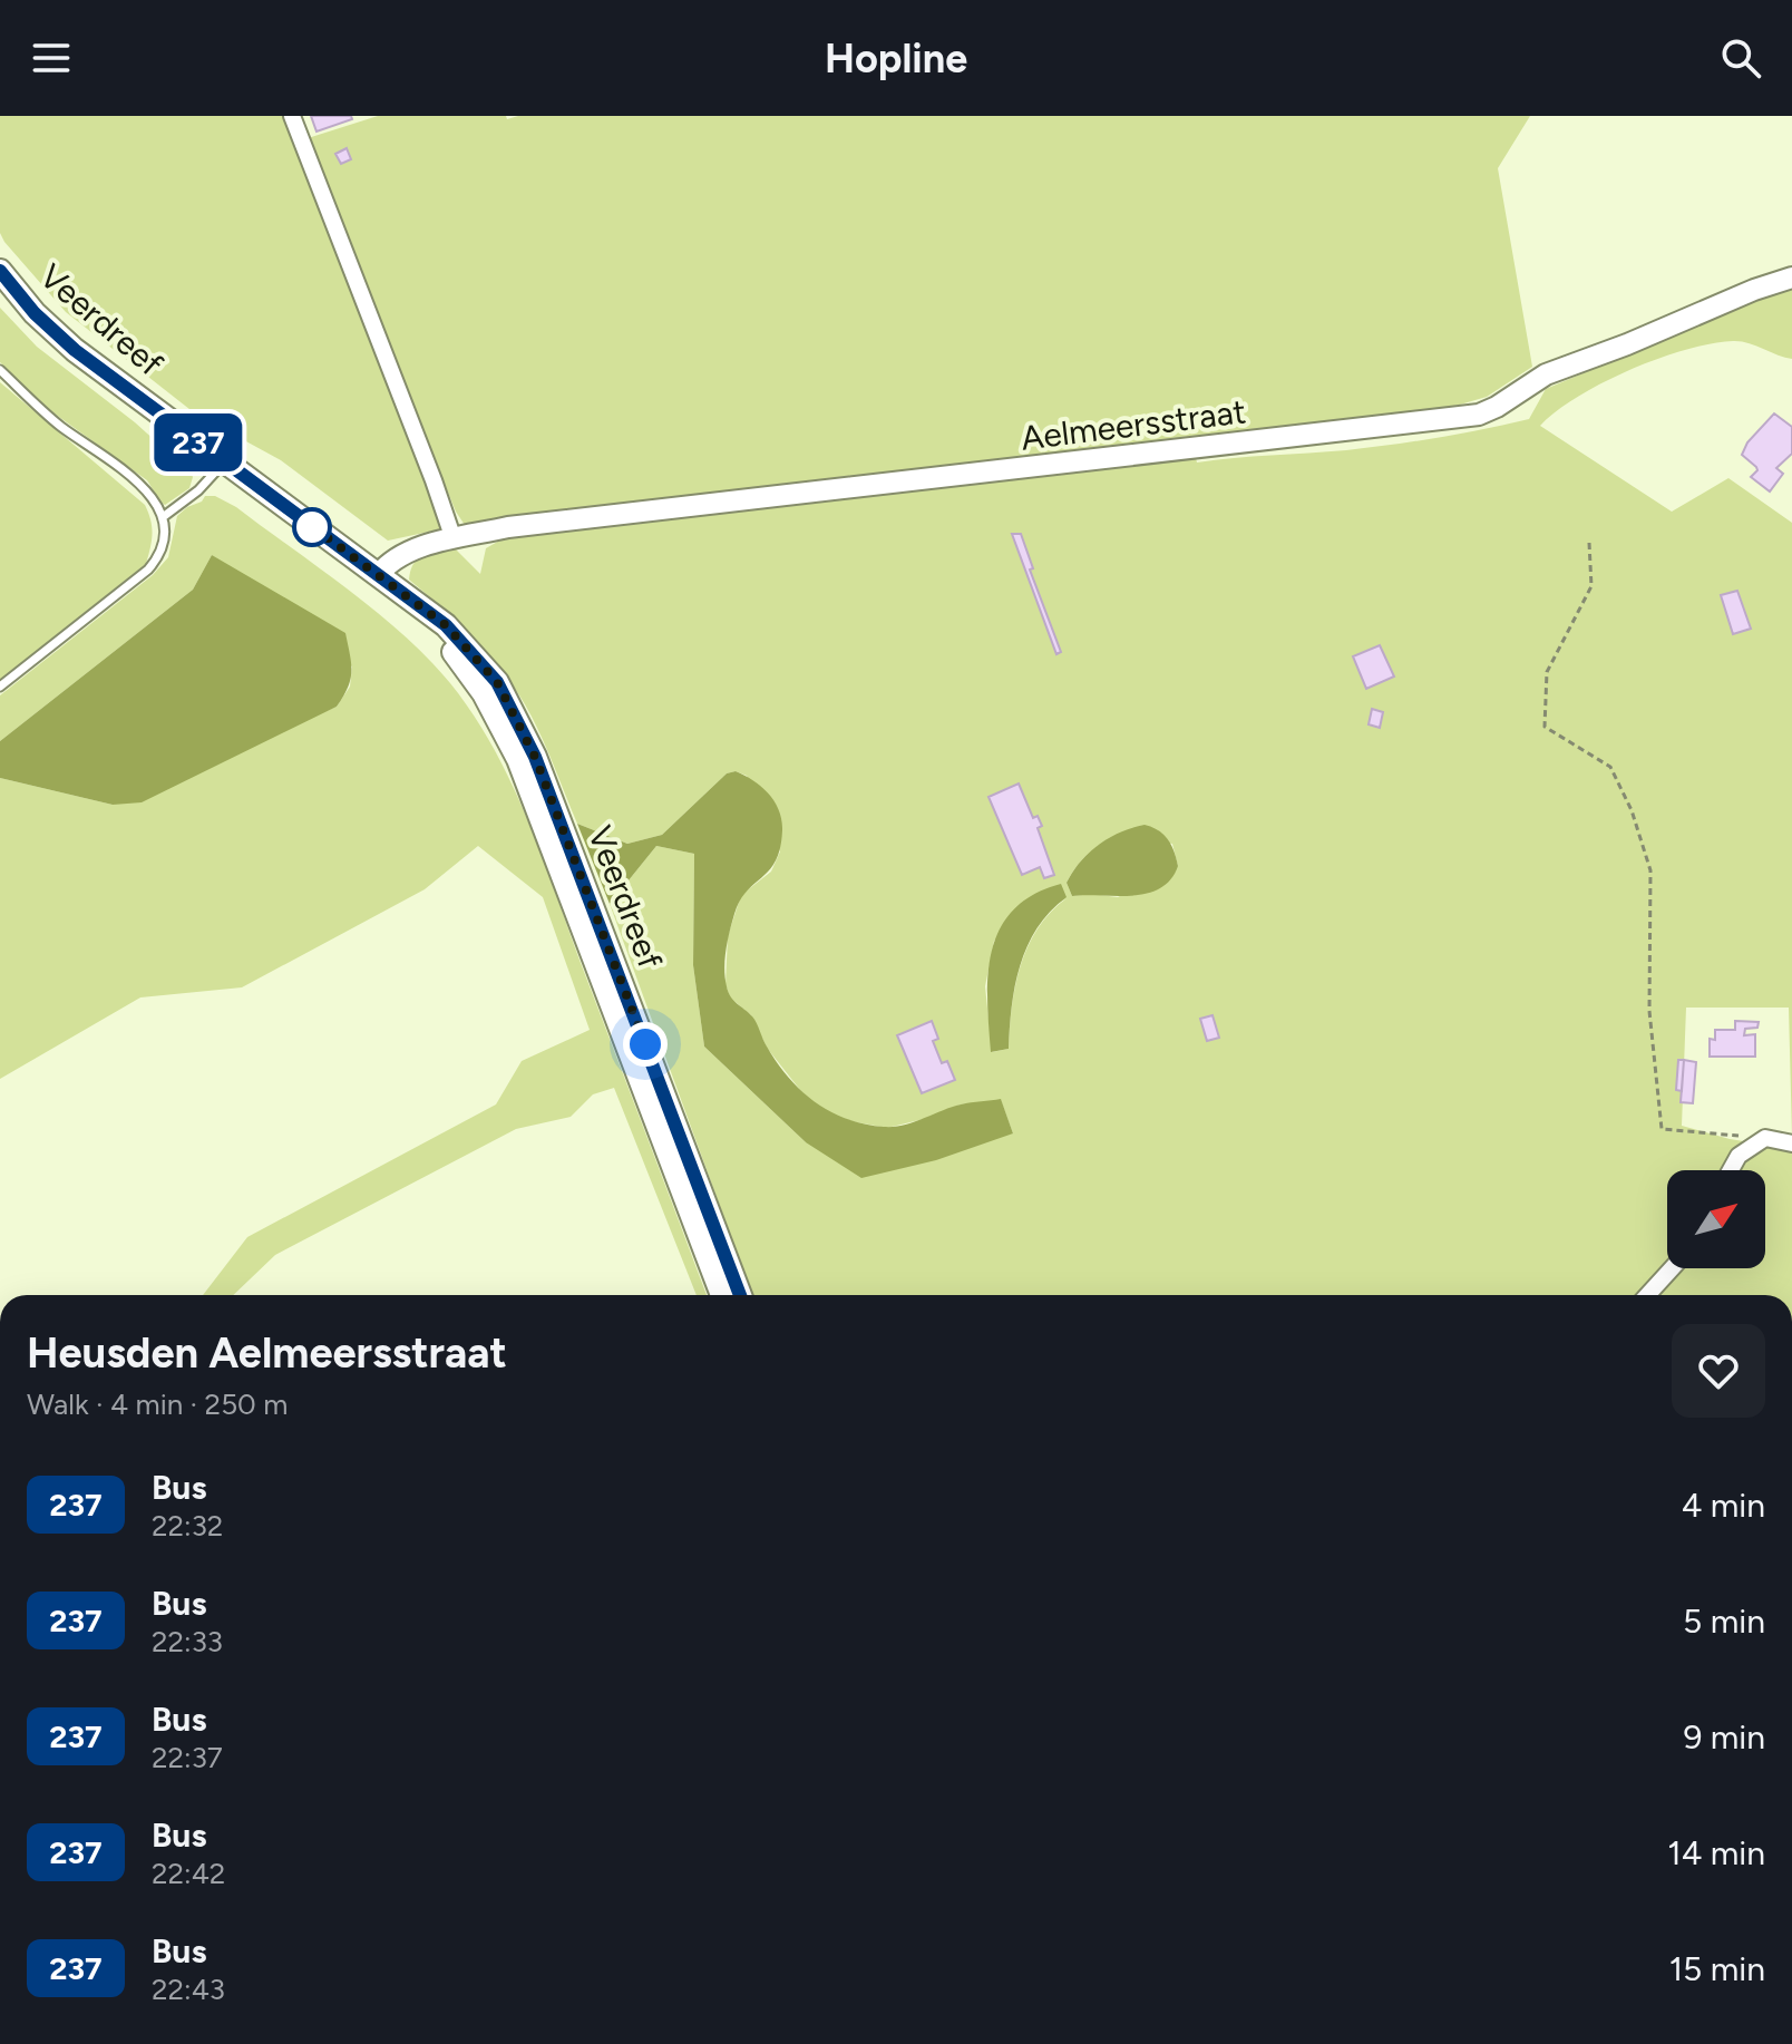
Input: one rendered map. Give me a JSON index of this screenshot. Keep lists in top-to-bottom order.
{
  "streets": {
    "main road": ["Veerdreef"],
    "street": ["Aelmeersstraat"]
  },
  "lines": ["bus line 237"],
  "north": "top right",
  "page": {
    "header": "Hopline",
    "on_map": "237",
    "heading": ["Heusden Aelmeersstraat", "Walk · 4 min · 250 m"],
    "list": [
      {
        "mark": "237",
        "name": "Bus",
        "note": "22:32",
        "value": "4 min"
      },
      {
        "mark": "237",
        "name": "Bus",
        "note": "22:33",
        "value": "5 min"
      },
      {
        "mark": "237",
        "name": "Bus",
        "note": "22:37",
        "value": "9 min"
      },
      {
        "mark": "237",
        "name": "Bus",
        "note": "22:42",
        "value": "14 min"
      },
      {
        "mark": "237",
        "name": "Bus",
        "note": "22:43",
        "value": "15 min"
      }
    ]
  }
}
